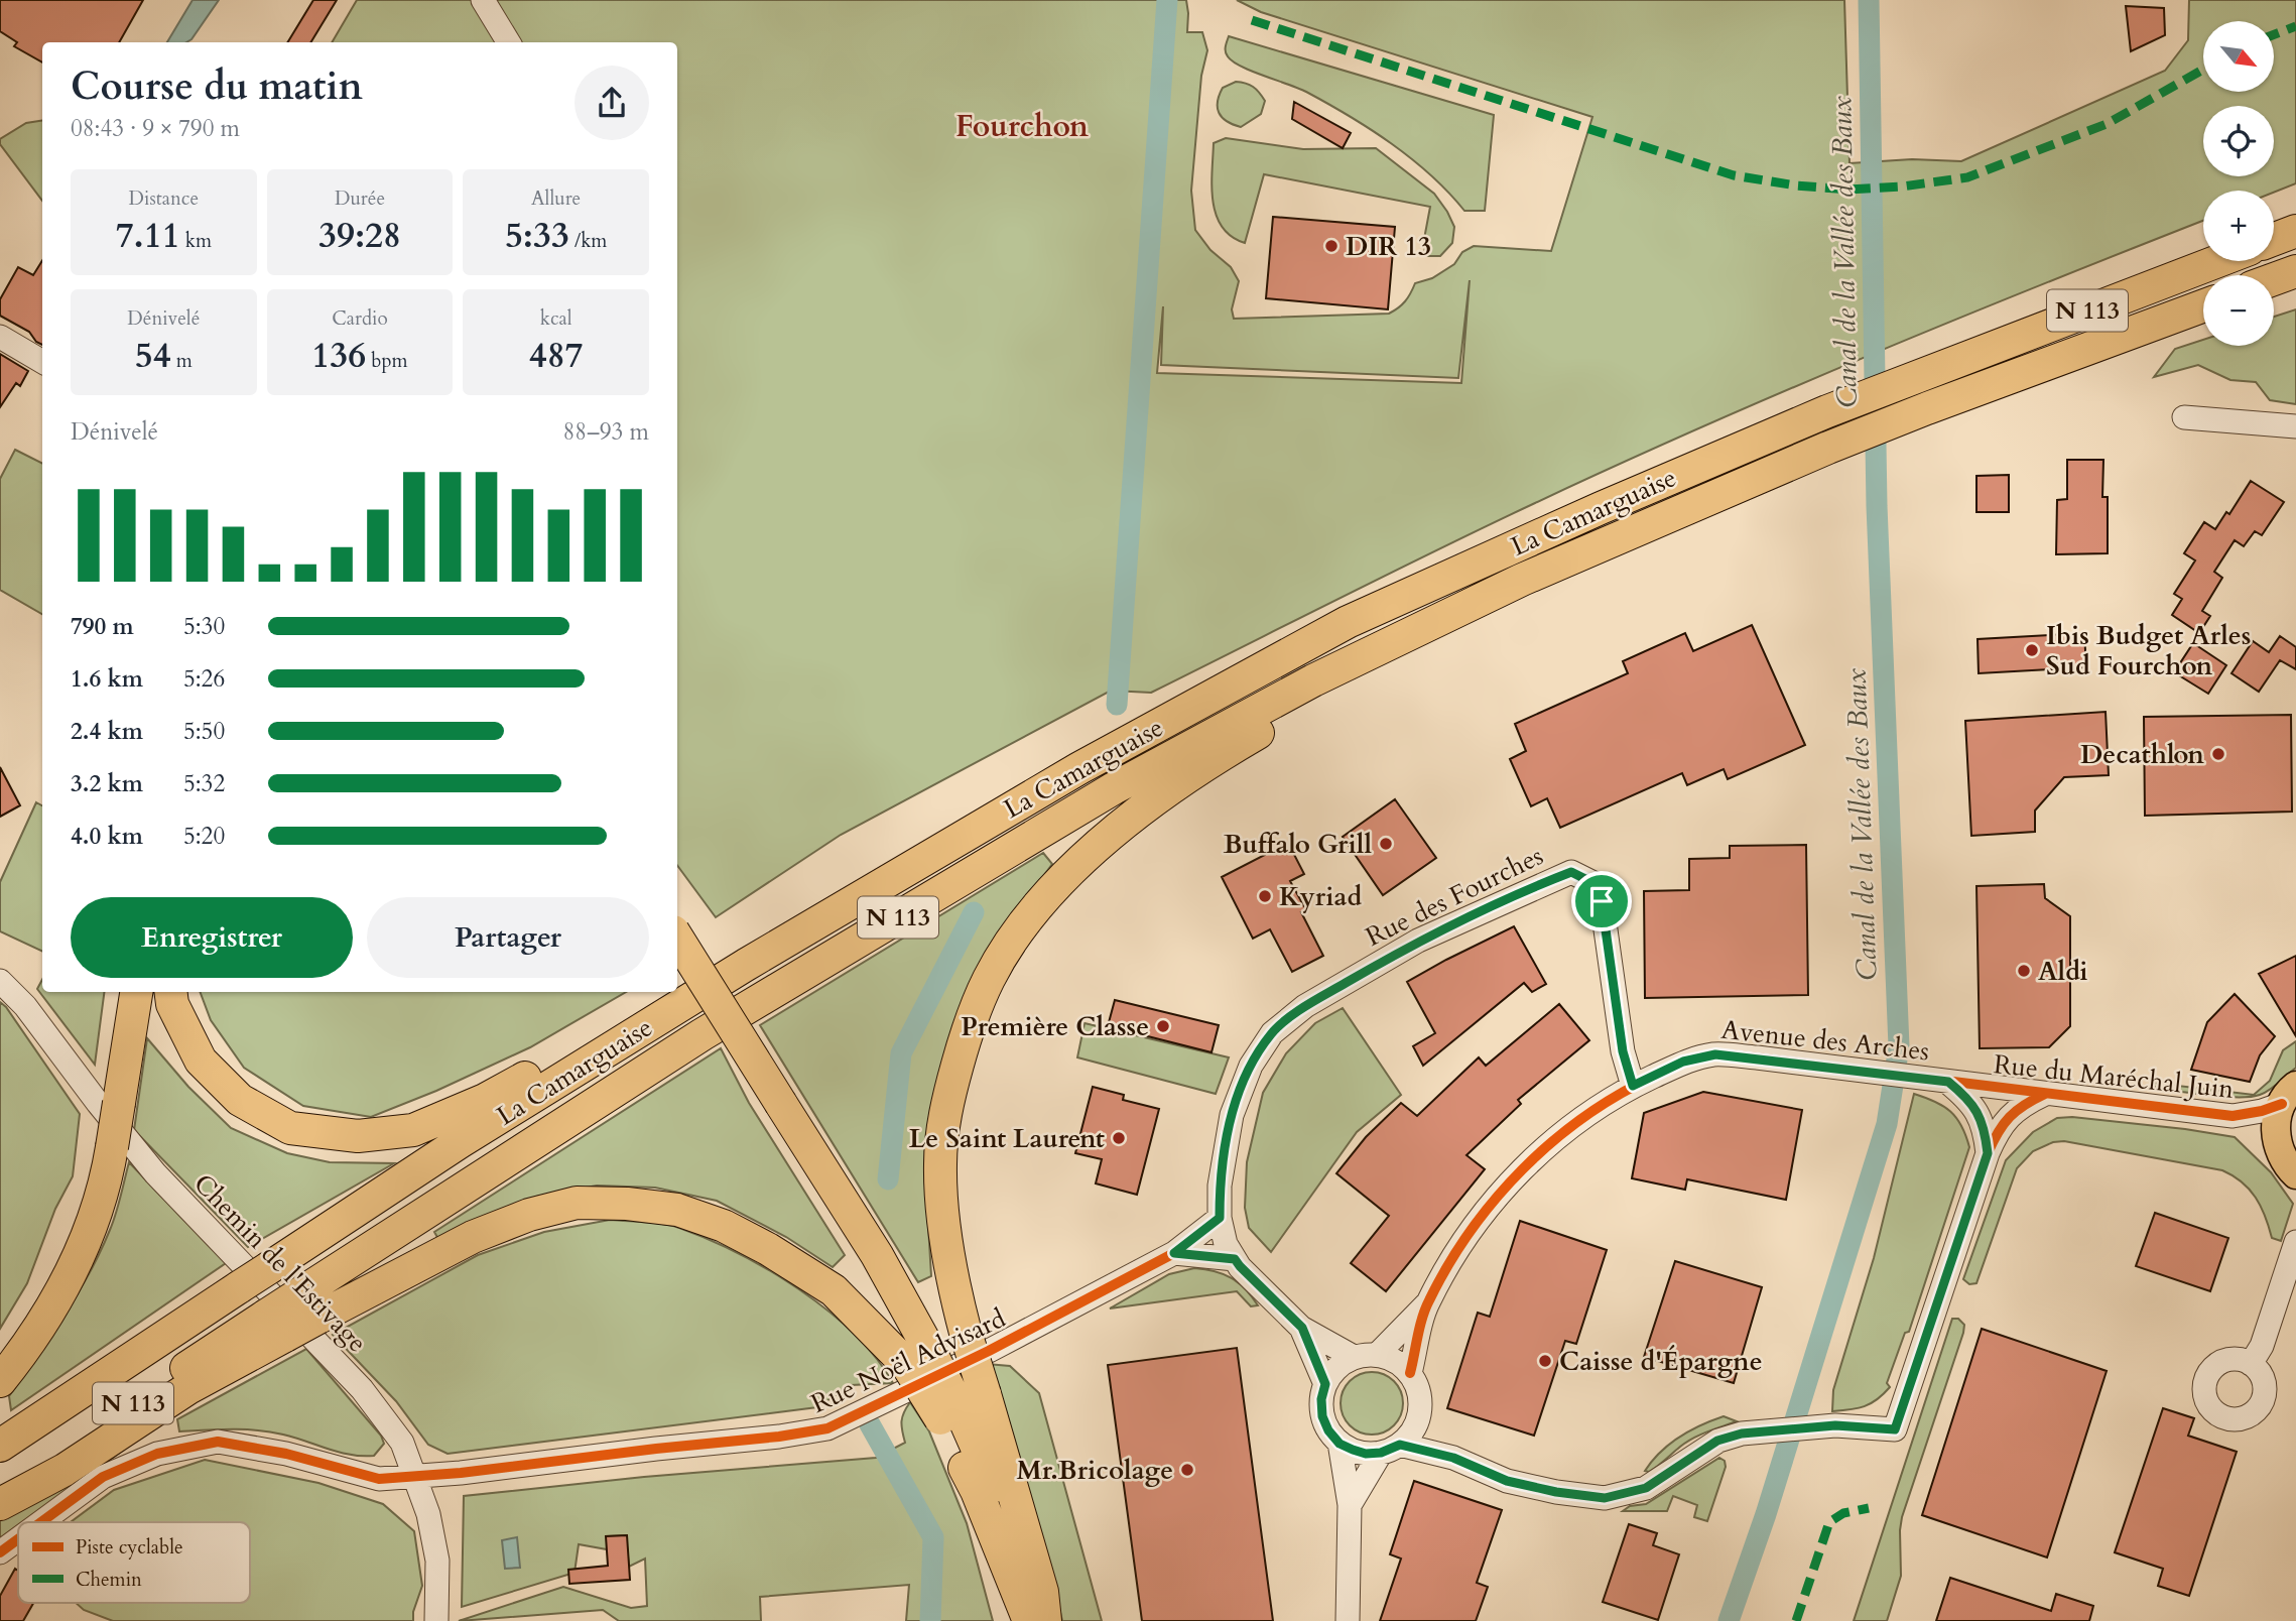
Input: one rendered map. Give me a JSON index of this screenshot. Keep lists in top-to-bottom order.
{
  "streets": {
    "highway": ["N 113", "La Camarguaise"],
    "street": [
      "Rue des Fourches",
      "Avenue des Arches",
      "Rue du Maréchal Juin",
      "Chemin de l'Estivage",
      "Rue Noël Advisard"
    ]
  },
  "crossings": [
    ["Rue des Fourches", "Avenue des Arches"],
    ["Rue des Fourches", "Rue Noël Advisard"],
    ["Avenue des Arches", "Rue du Maréchal Juin"],
    ["Chemin de l'Estivage", "Rue Noël Advisard"]
  ],
  "districts": ["Fourchon"],
  "water": ["Canal de la Vallée des Baux"],
  "places": [
    "DIR 13",
    "Ibis Budget Arles Sud Fourchon",
    "Decathlon",
    "Buffalo Grill",
    "Kyriad",
    "Aldi",
    "Première Classe",
    "Le Saint Laurent",
    "Caisse d'Épargne",
    "Mr.Bricolage"
  ],
  "legend": ["Piste cyclable", "Chemin"],
  "north": "bottom right",
  "page": {
    "map_buttons": ["+", "−"],
    "heading": ["Course du matin", "08:43 · 9 × 790 m"],
    "stats": [
      ["Distance", "7.11 km"],
      ["Durée", "39:28"],
      ["Allure", "5:33 /km"],
      ["Dénivelé", "54 m"],
      ["Cardio", "136 bpm"],
      ["kcal", "487"]
    ],
    "chart": ["Dénivelé", "88–93 m"],
    "list": [
      {
        "name": "790 m",
        "note": "5:30"
      },
      {
        "name": "1.6 km",
        "note": "5:26"
      },
      {
        "name": "2.4 km",
        "note": "5:50"
      },
      {
        "name": "3.2 km",
        "note": "5:32"
      },
      {
        "name": "4.0 km",
        "note": "5:20"
      }
    ],
    "buttons": ["Enregistrer", "Partager"]
  }
}
